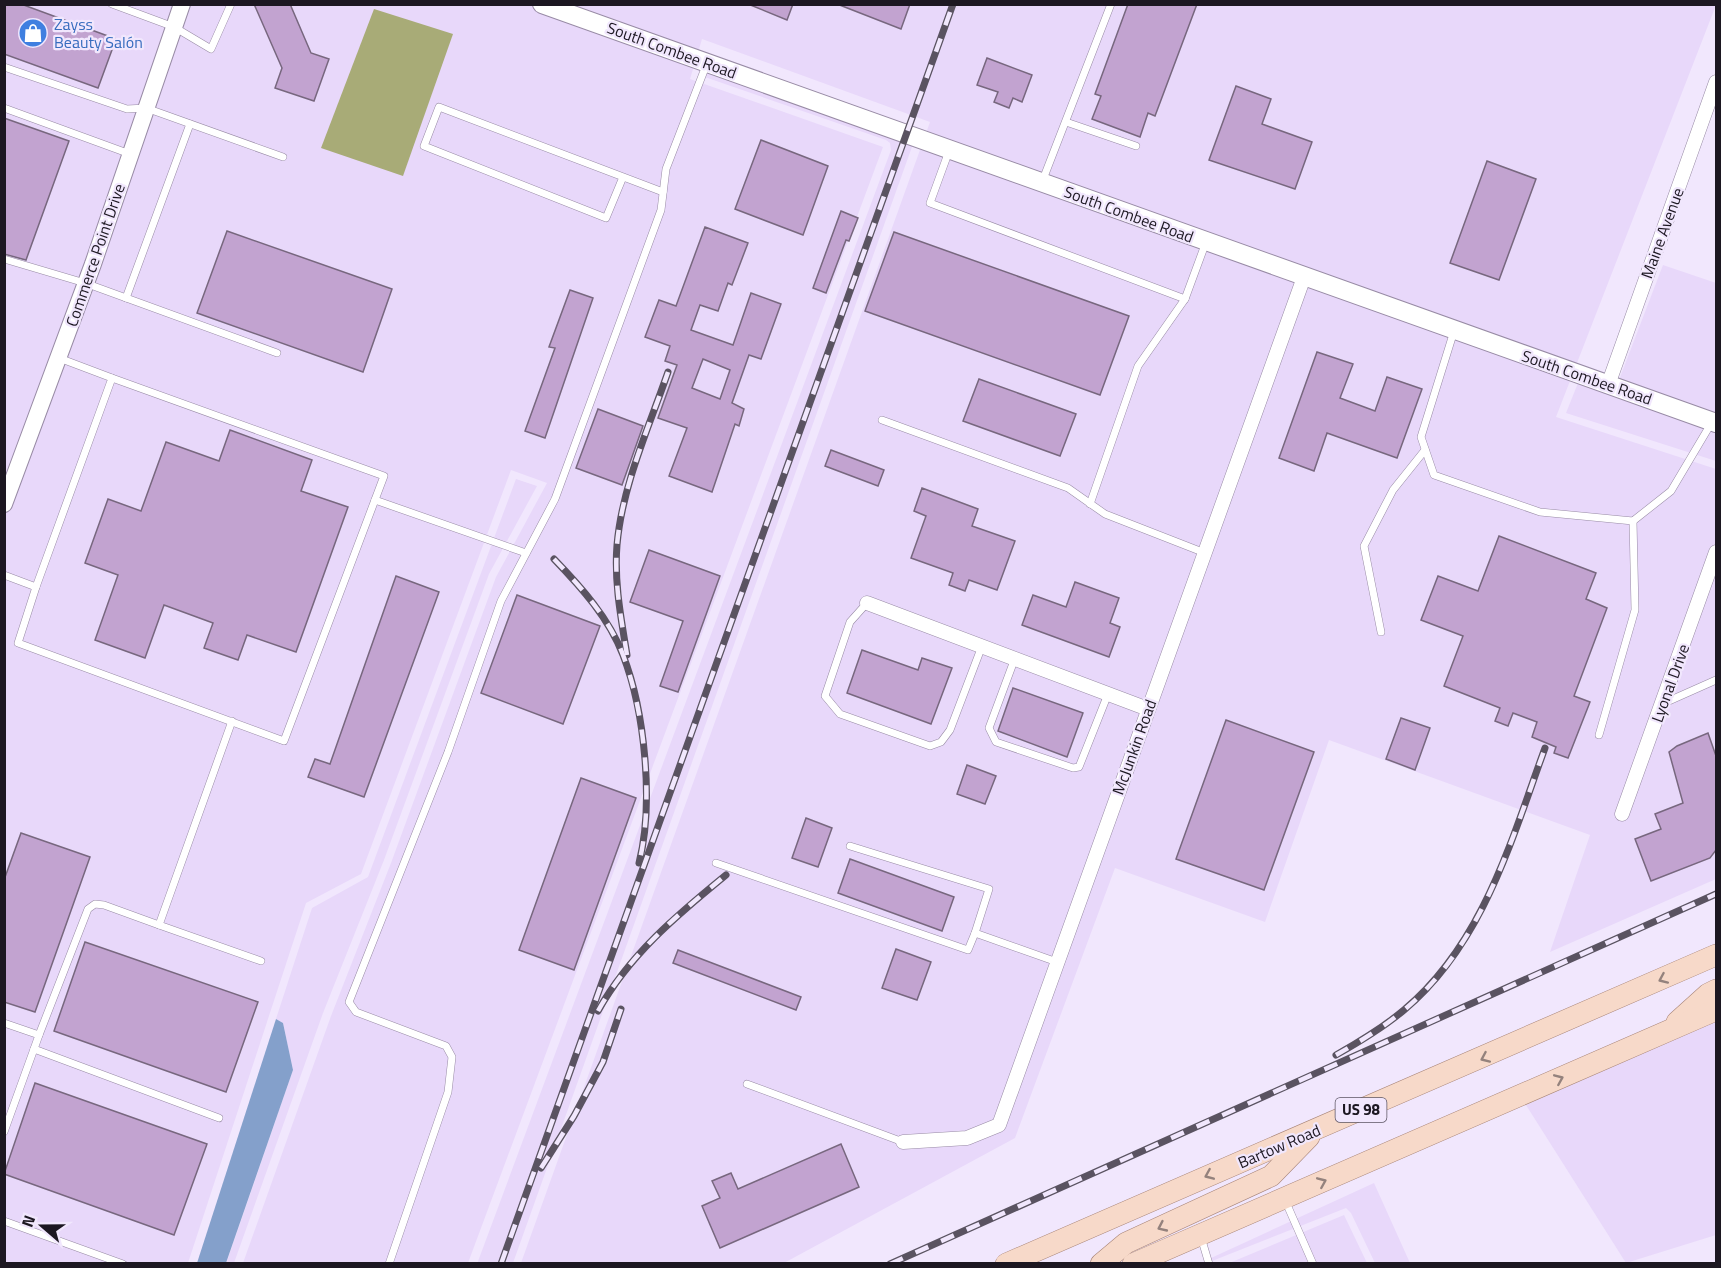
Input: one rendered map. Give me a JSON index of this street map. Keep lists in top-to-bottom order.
{
  "streets": {
    "main road": ["South Combee Road", "US 98", "Bartow Road"],
    "street": [
      "Maine Avenue",
      "Commerce Point Drive",
      "Lyonal Drive",
      "McJunkin Road"
    ]
  },
  "crossings": [
    ["South Combee Road", "Maine Avenue"],
    ["South Combee Road", "McJunkin Road"]
  ],
  "places": {
    "shop": ["Zayss Beauty Salón"]
  },
  "north": "left"
}
